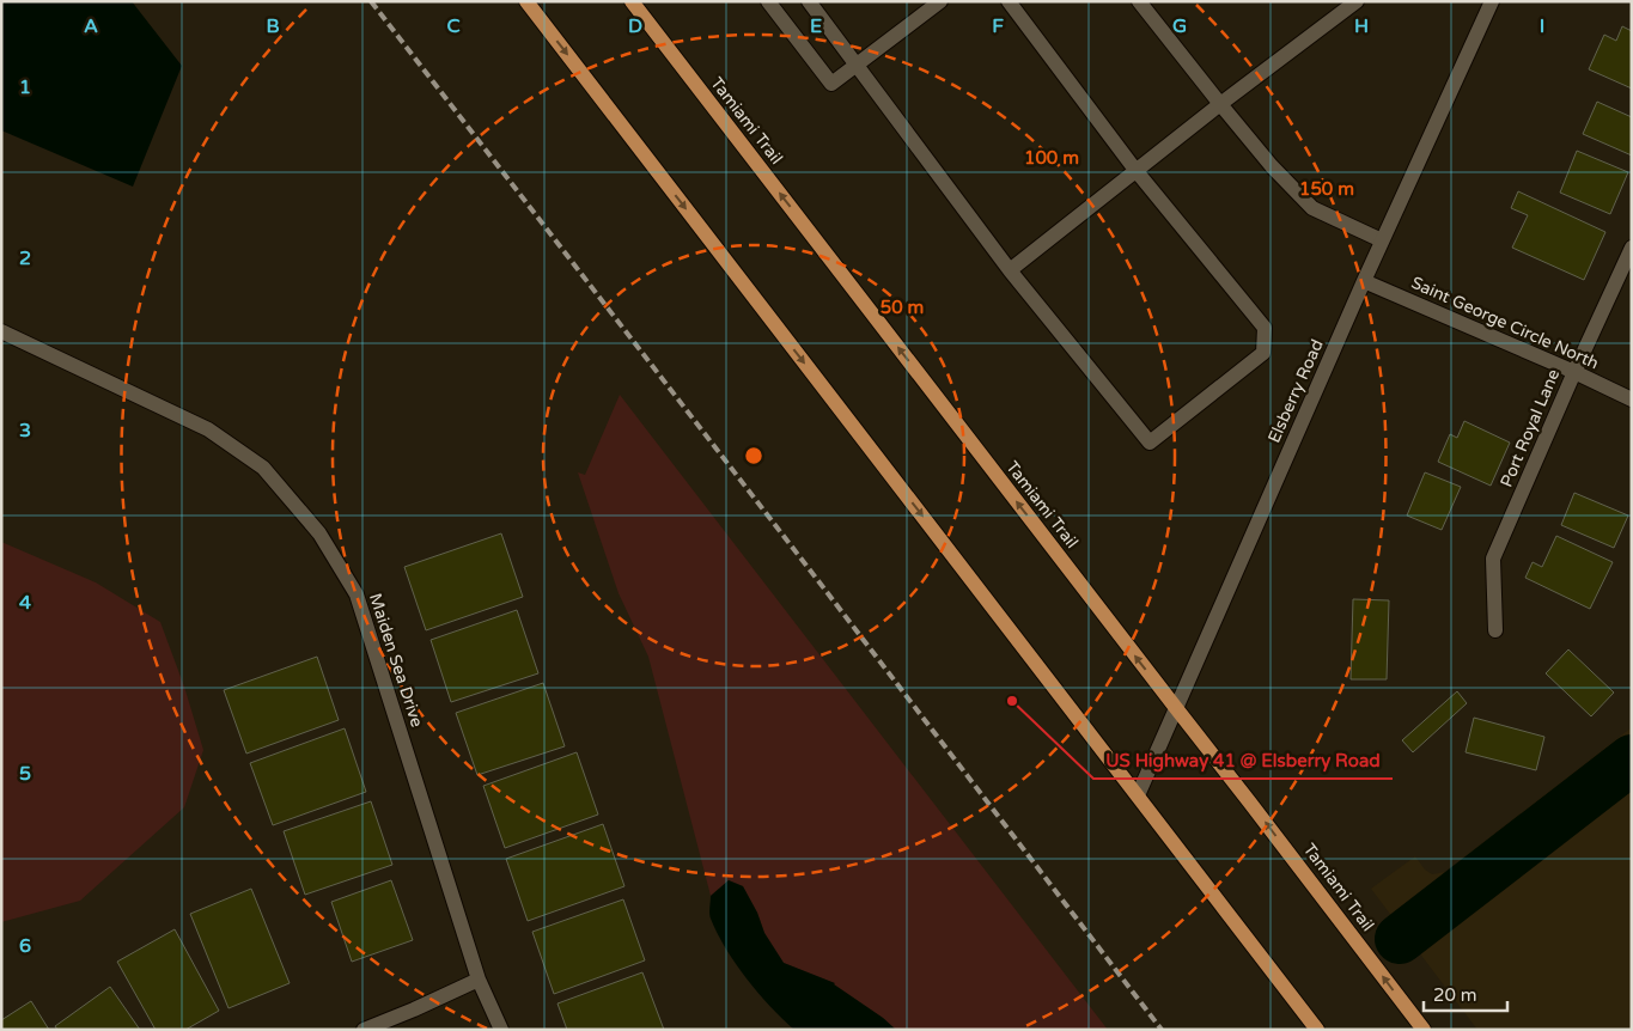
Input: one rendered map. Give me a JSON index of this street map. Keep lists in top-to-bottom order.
{
  "streets": {
    "main road": ["Tamiami Trail"],
    "street": [
      "Saint George Circle North",
      "Elsberry Road",
      "Port Royal Lane",
      "Maiden Sea Drive"
    ]
  },
  "crossings": [
    ["Tamiami Trail", "Elsberry Road"],
    ["Saint George Circle North", "Elsberry Road"],
    ["Saint George Circle North", "Port Royal Lane"]
  ],
  "places": ["US Highway 41 @ Elsberry Road"],
  "scale_bar": "20 m",
  "grid": {
    "columns": [
      "A",
      "B",
      "C",
      "D",
      "E",
      "F",
      "G",
      "H",
      "I"
    ],
    "rows": [
      "1",
      "2",
      "3",
      "4",
      "5",
      "6"
    ]
  },
  "rings": ["100 m", "150 m", "50 m"]
}
